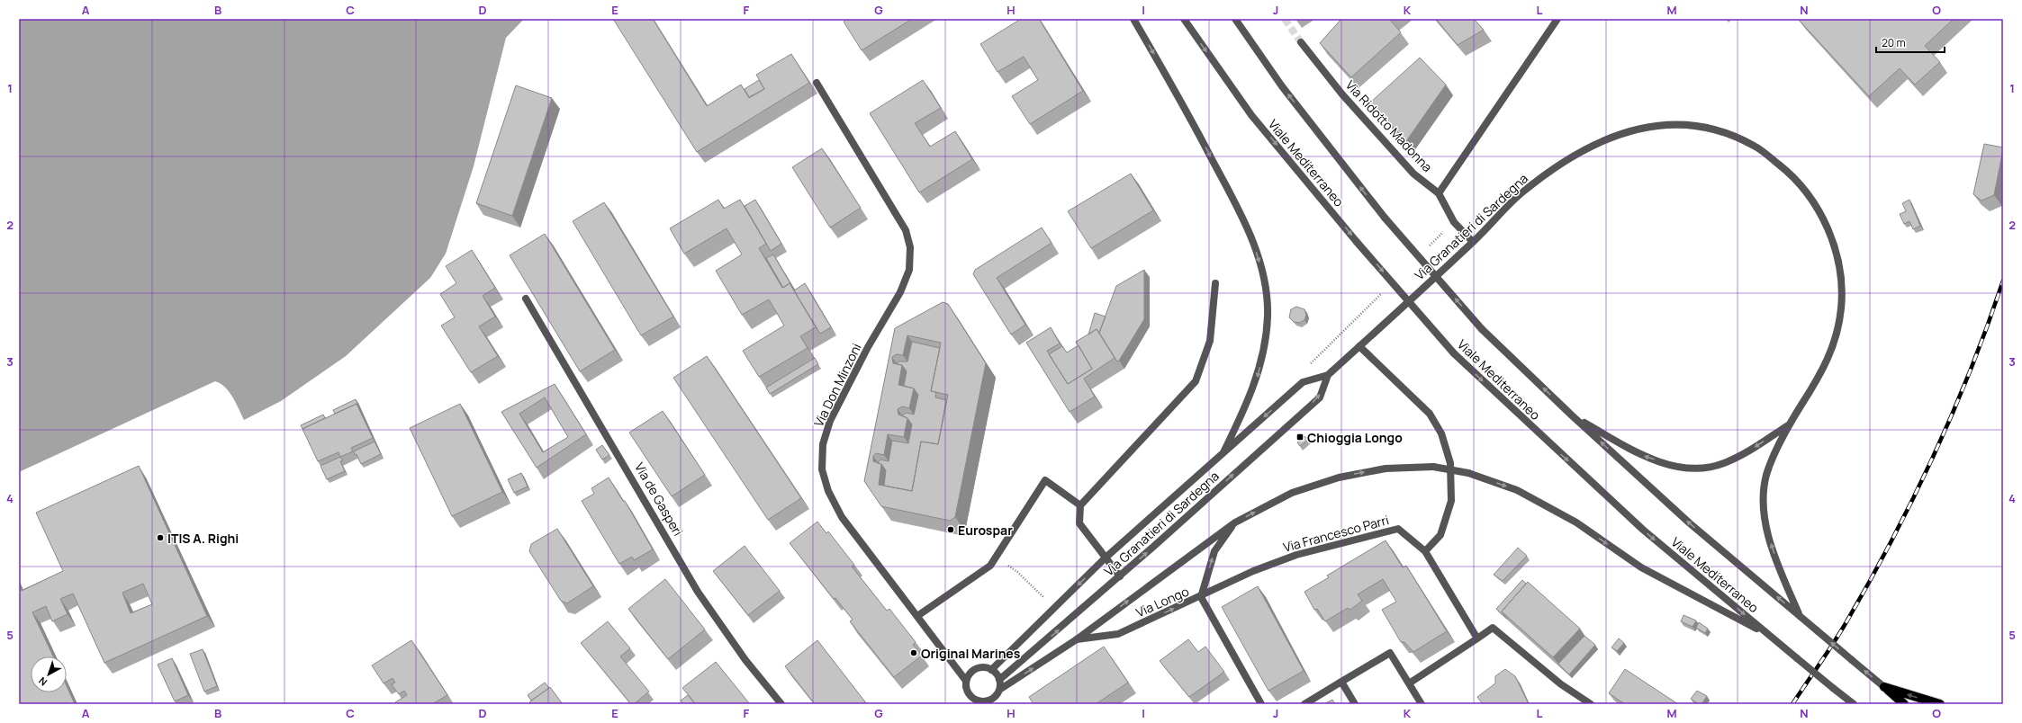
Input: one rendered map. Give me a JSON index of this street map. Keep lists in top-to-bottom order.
{
  "streets": {
    "street": [
      "Via Ridotto Madonna",
      "Viale Mediterraneo",
      "Via Granatieri di Sardegna",
      "Via Don Minzoni",
      "Via de Gasperi",
      "Via Francesco Parri",
      "Via Longo"
    ]
  },
  "crossings": [
    ["Via Ridotto Madonna", "Via Granatieri di Sardegna"],
    ["Via Granatieri di Sardegna", "Via Don Minzoni"],
    ["Via Francesco Parri", "Via Longo"]
  ],
  "places": {
    "transit": ["Chioggia Longo"],
    "other": ["Eurospar", "ITIS A. Righi", "Original Marines"]
  },
  "scale_bar": "20 m",
  "north": "bottom left",
  "grid": {
    "columns": [
      "A",
      "B",
      "C",
      "D",
      "E",
      "F",
      "G",
      "H",
      "I",
      "J",
      "K",
      "L",
      "M",
      "N",
      "O"
    ],
    "rows": [
      "1",
      "2",
      "3",
      "4",
      "5"
    ]
  }
}
